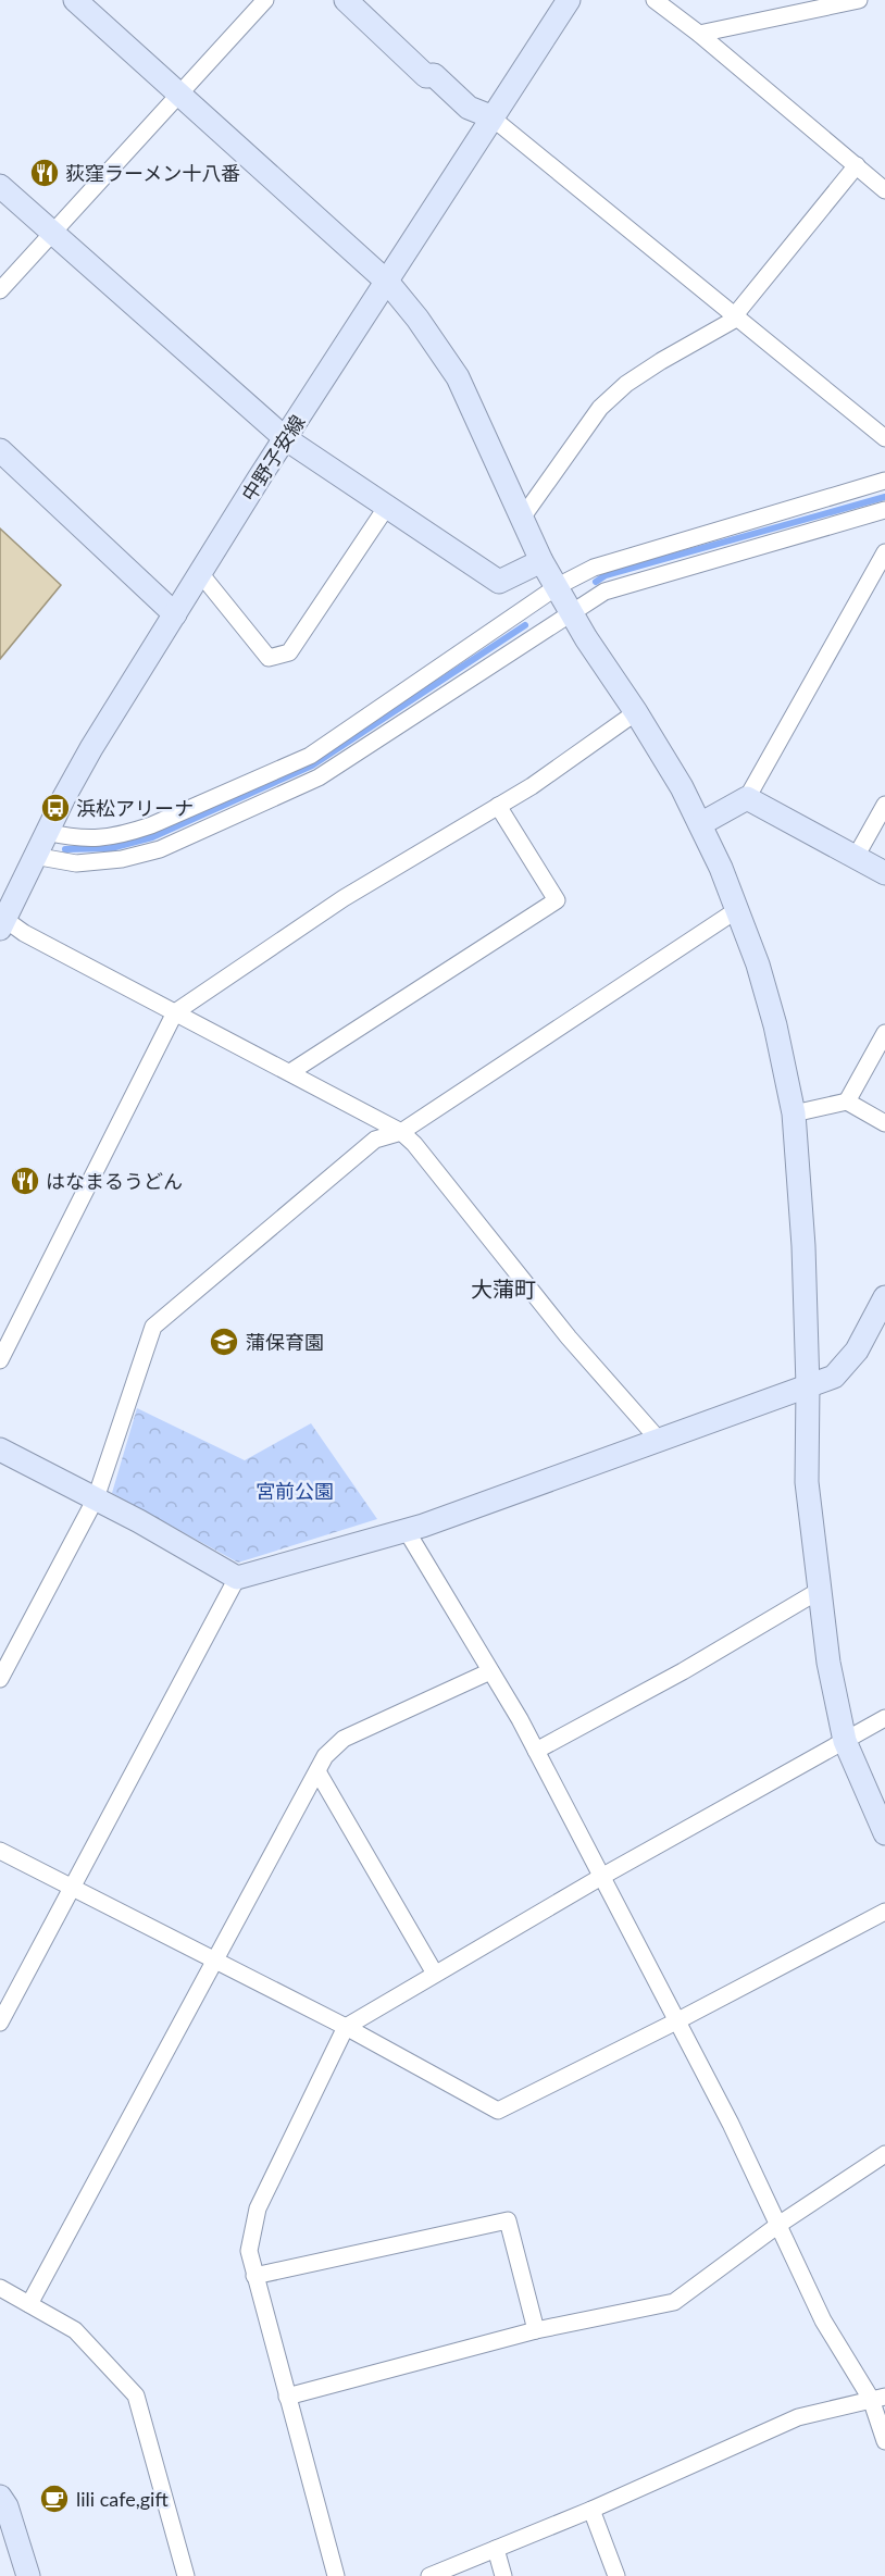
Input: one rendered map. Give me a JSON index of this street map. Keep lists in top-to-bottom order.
{
  "streets": {
    "street": ["中野子安線"]
  },
  "districts": ["大蒲町"],
  "parks": ["宮前公園"],
  "places": {
    "restaurant": ["荻窪ラーメン十八番", "はなまるうどん"],
    "bus stop": ["浜松アリーナ"],
    "school or university": ["蒲保育園"],
    "cafe": ["lili cafe,gift"]
  }
}
